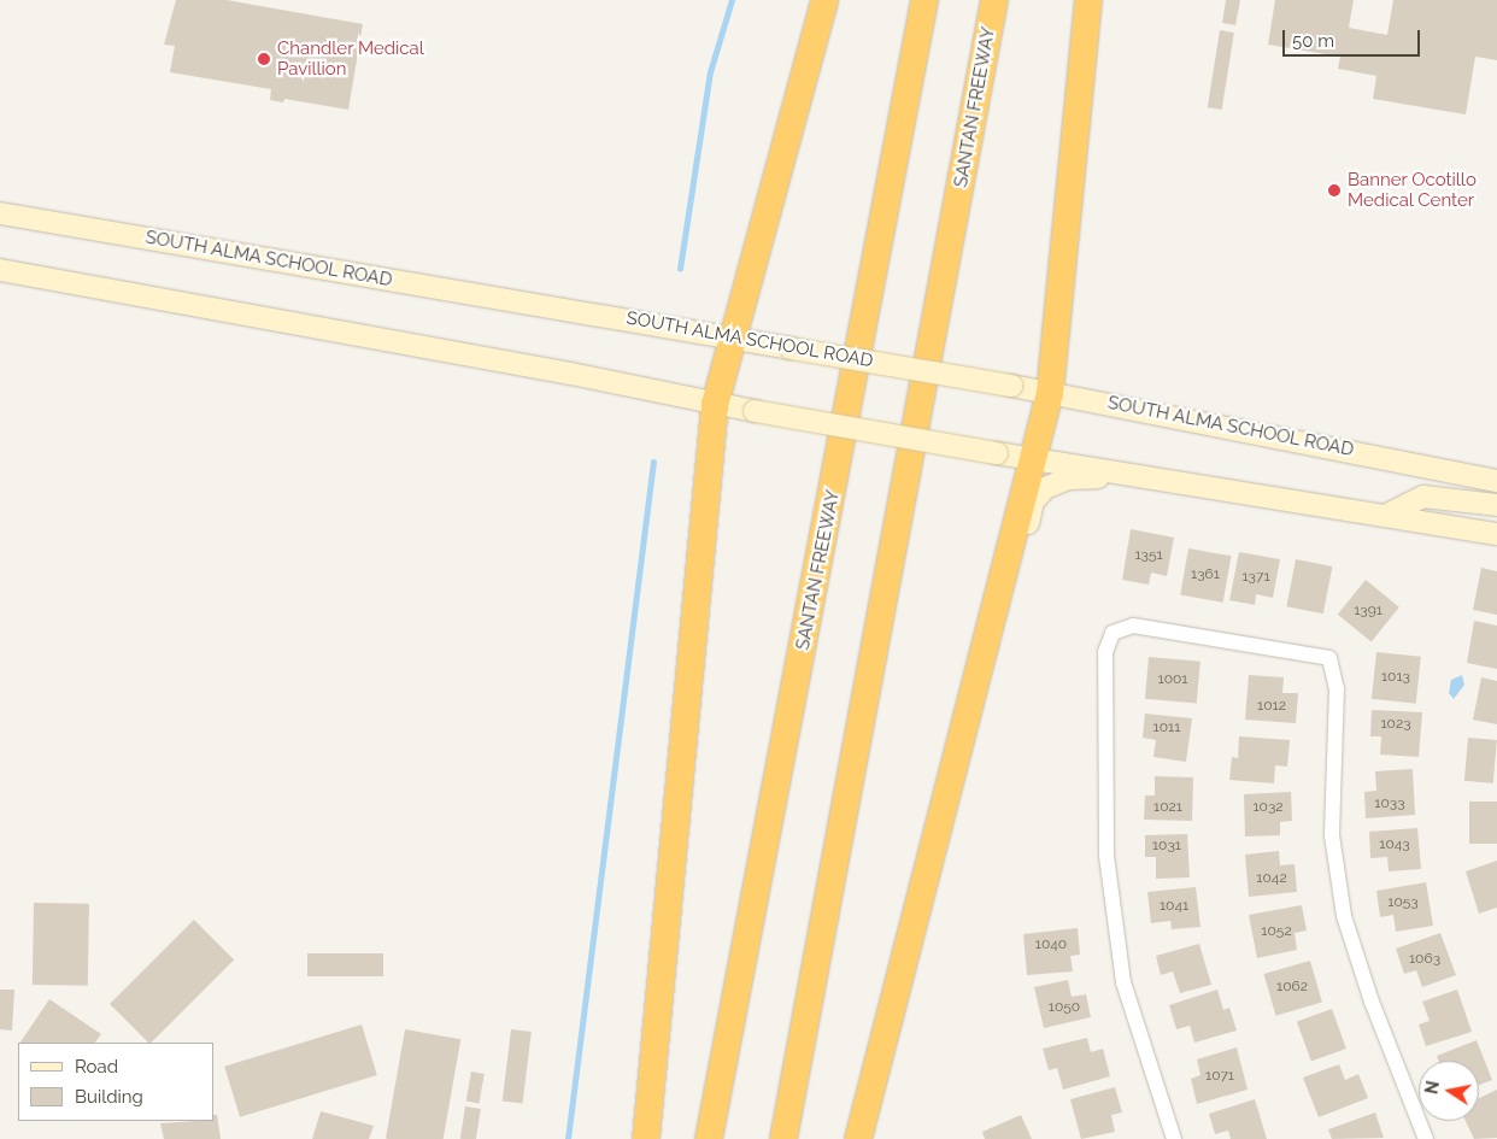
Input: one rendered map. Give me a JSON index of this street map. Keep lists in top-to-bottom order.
{
  "streets": {
    "highway": ["SANTAN FREEWAY"],
    "main road": ["SOUTH ALMA SCHOOL ROAD"]
  },
  "places": ["Chandler Medical Pavillion", "Banner Ocotillo Medical Center"],
  "house_numbers": [
    "1351",
    "1361",
    "1371",
    "1391",
    "1013",
    "1001",
    "1012",
    "1023",
    "1011",
    "1033",
    "1021",
    "1032",
    "1043",
    "1031",
    "1042",
    "1053",
    "1041",
    "1052",
    "1040",
    "1063",
    "1062",
    "1050",
    "1071"
  ],
  "legend": ["Road", "Building"],
  "scale_bar": "50 m",
  "north": "left"
}
